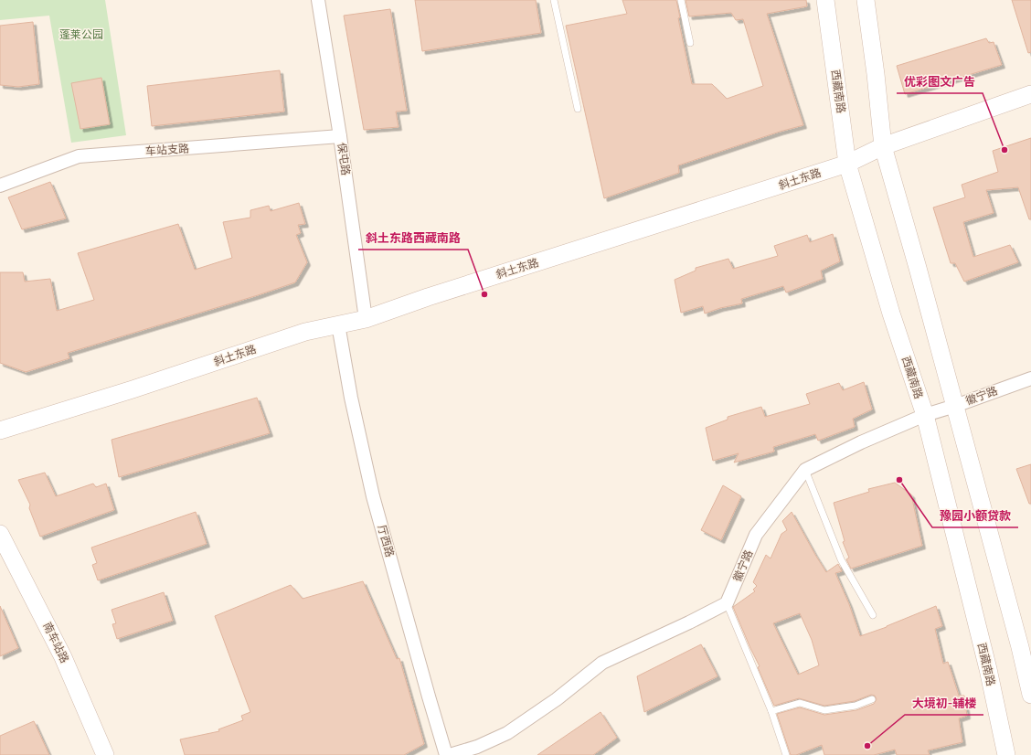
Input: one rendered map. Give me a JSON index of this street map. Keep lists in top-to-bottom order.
{
  "streets": {
    "main road": ["西藏南路", "斜土东路", "南车站路"],
    "street": [
      "车站支路",
      "保屯路",
      "徽宁路",
      "厅西路"
    ]
  },
  "crossings": [
    ["西藏南路", "斜土东路"],
    ["西藏南路", "徽宁路"],
    ["车站支路", "保屯路"],
    ["保屯路", "斜土东路"],
    ["斜土东路", "厅西路"]
  ],
  "parks": ["蓬莱公园"],
  "places": [
    "优彩图文广告",
    "斜土东路西藏南路",
    "豫园小额贷款",
    "大境初-辅楼"
  ]
}
